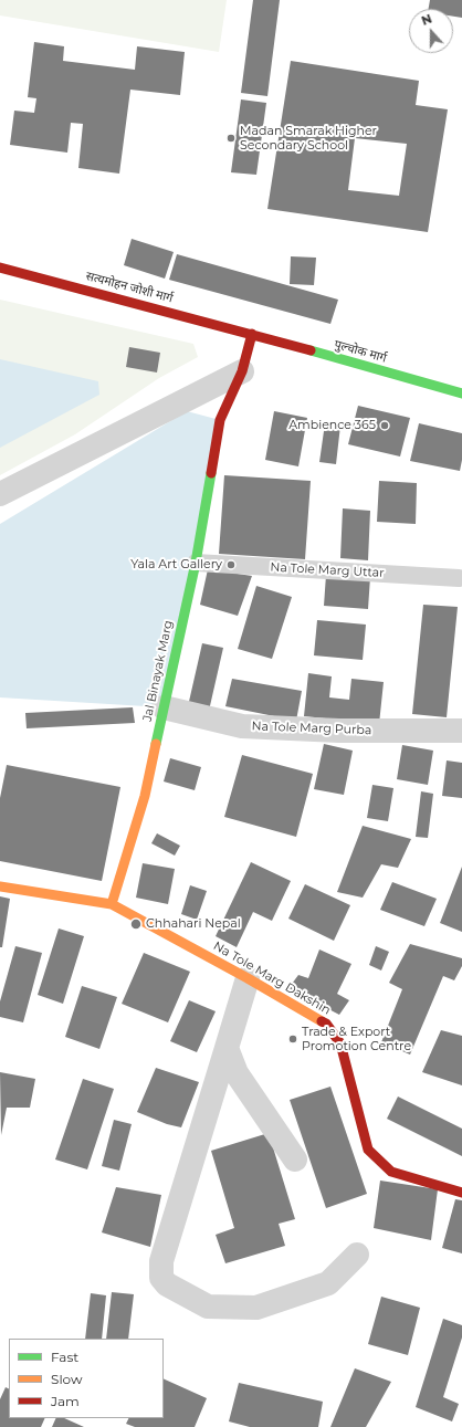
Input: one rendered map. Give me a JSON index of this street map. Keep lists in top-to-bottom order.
{
  "streets": {
    "street": [
      "सत्यमोहन जोशी मार्ग",
      "पुल्चोक मार्ग",
      "Jal Binayak Marg",
      "Na Tole Marg Purba",
      "Na Tole Marg Dakshin"
    ],
    "lane": ["Na Tole Marg Uttar"]
  },
  "crossings": [
    ["सत्यमोहन जोशी मार्ग", "पुल्चोक मार्ग"],
    ["सत्यमोहन जोशी मार्ग", "Jal Binayak Marg"],
    ["पुल्चोक मार्ग", "Jal Binayak Marg"],
    ["Na Tole Marg Uttar", "Jal Binayak Marg"],
    ["Jal Binayak Marg", "Na Tole Marg Purba"],
    ["Jal Binayak Marg", "Na Tole Marg Dakshin"]
  ],
  "places": [
    "Madan Smarak Higher Secondary School",
    "Ambience 365",
    "Yala Art Gallery",
    "Chhahari Nepal",
    "Trade & Export Promotion Centre"
  ],
  "legend": ["Fast", "Slow", "Jam"],
  "north": "top"
}
